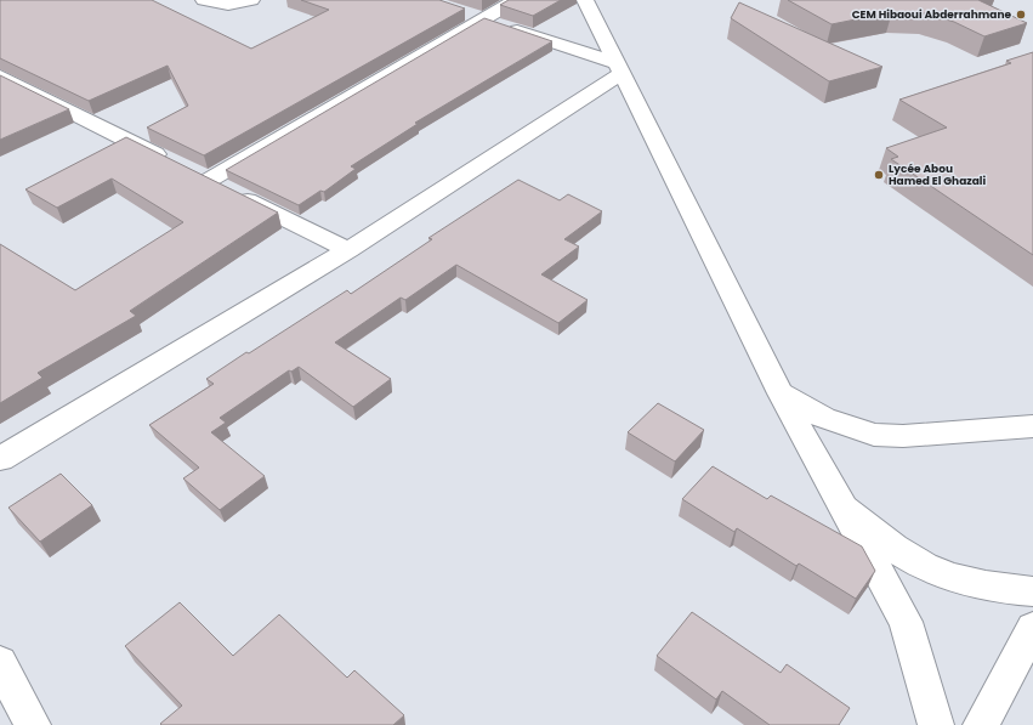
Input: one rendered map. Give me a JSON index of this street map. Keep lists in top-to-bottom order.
{
  "places": ["CEM Hibaoui Abderrahmane", "Lycée Abou Hamed El Ghazali"]
}
